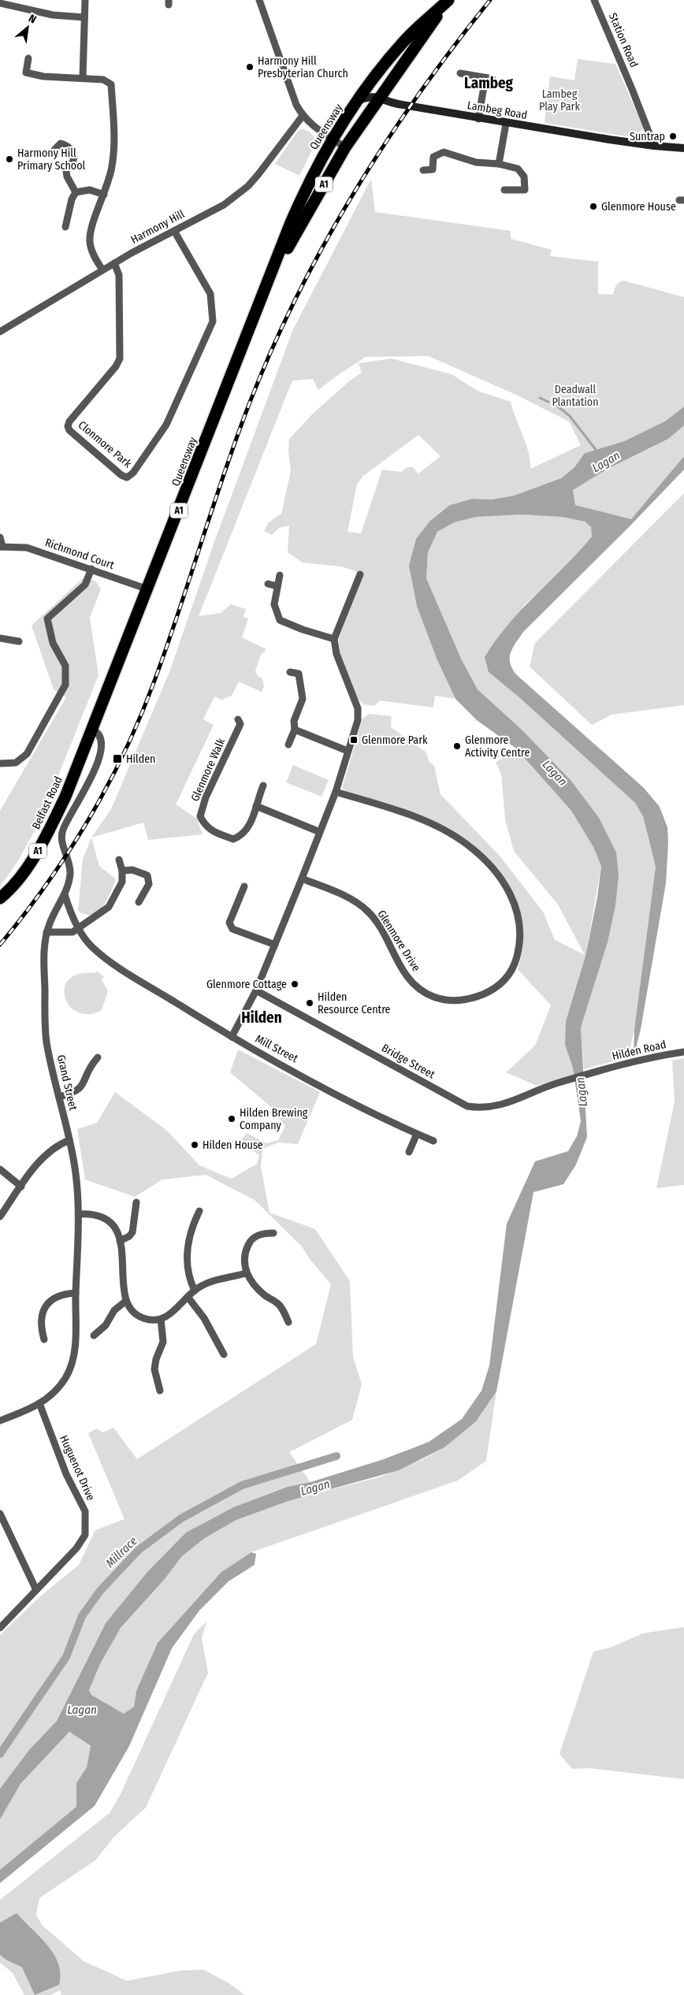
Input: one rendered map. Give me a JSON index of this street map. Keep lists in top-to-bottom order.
{
  "streets": {
    "highway": ["Queensway", "A1", "Belfast Road"],
    "main road": ["Lambeg Road"],
    "street": [
      "Station Road",
      "Harmony Hill",
      "Clonmore Park",
      "Richmond Court",
      "Glenmore Walk",
      "Glenmore Drive",
      "Mill Street",
      "Hilden Road",
      "Bridge Street",
      "Grand Street",
      "Huguenot Drive"
    ]
  },
  "crossings": [
    ["Station Road", "Lambeg Road"],
    ["Lambeg Road", "Queensway"],
    ["Queensway", "Richmond Court"],
    ["Queensway", "Belfast Road"],
    ["Queensway", "Grand Street"],
    ["Harmony Hill", "Clonmore Park"],
    ["Belfast Road", "Grand Street"],
    ["Mill Street", "Grand Street"],
    ["Hilden Road", "Bridge Street"],
    ["Grand Street", "Huguenot Drive"]
  ],
  "districts": ["Lambeg", "Hilden"],
  "water": ["Lagan", "Millrace"],
  "parks": ["Lambeg Play Park", "Deadwall Plantation"],
  "places": {
    "other": [
      "Harmony Hill Presbyterian Church",
      "Suntrap",
      "Harmony Hill Primary School",
      "Glenmore House",
      "Glenmore Activity Centre",
      "Glenmore Cottage",
      "Hilden Resource Centre",
      "Hilden Brewing Company",
      "Hilden House"
    ],
    "transit": ["Glenmore Park", "Hilden"]
  },
  "north": "top right"
}
